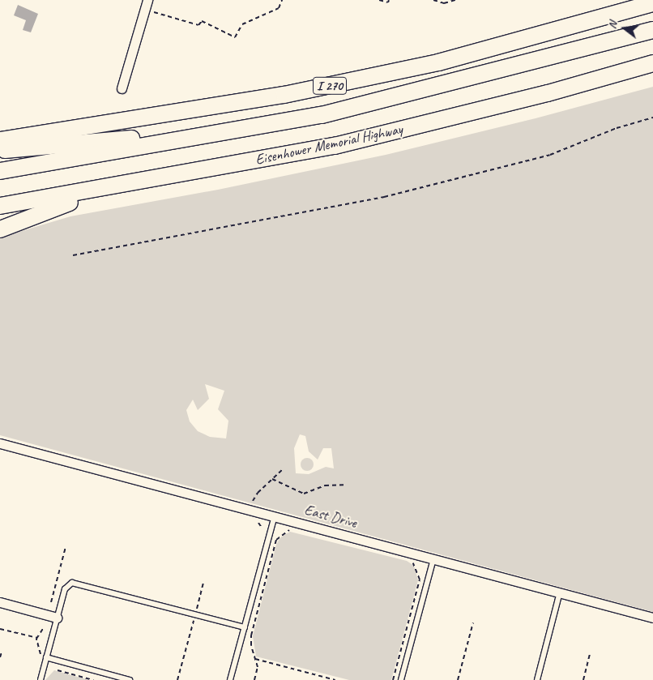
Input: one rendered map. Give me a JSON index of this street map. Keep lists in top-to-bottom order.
{
  "streets": {
    "highway": ["I 270", "Eisenhower Memorial Highway"],
    "street": ["East Drive"]
  },
  "north": "left"
}
